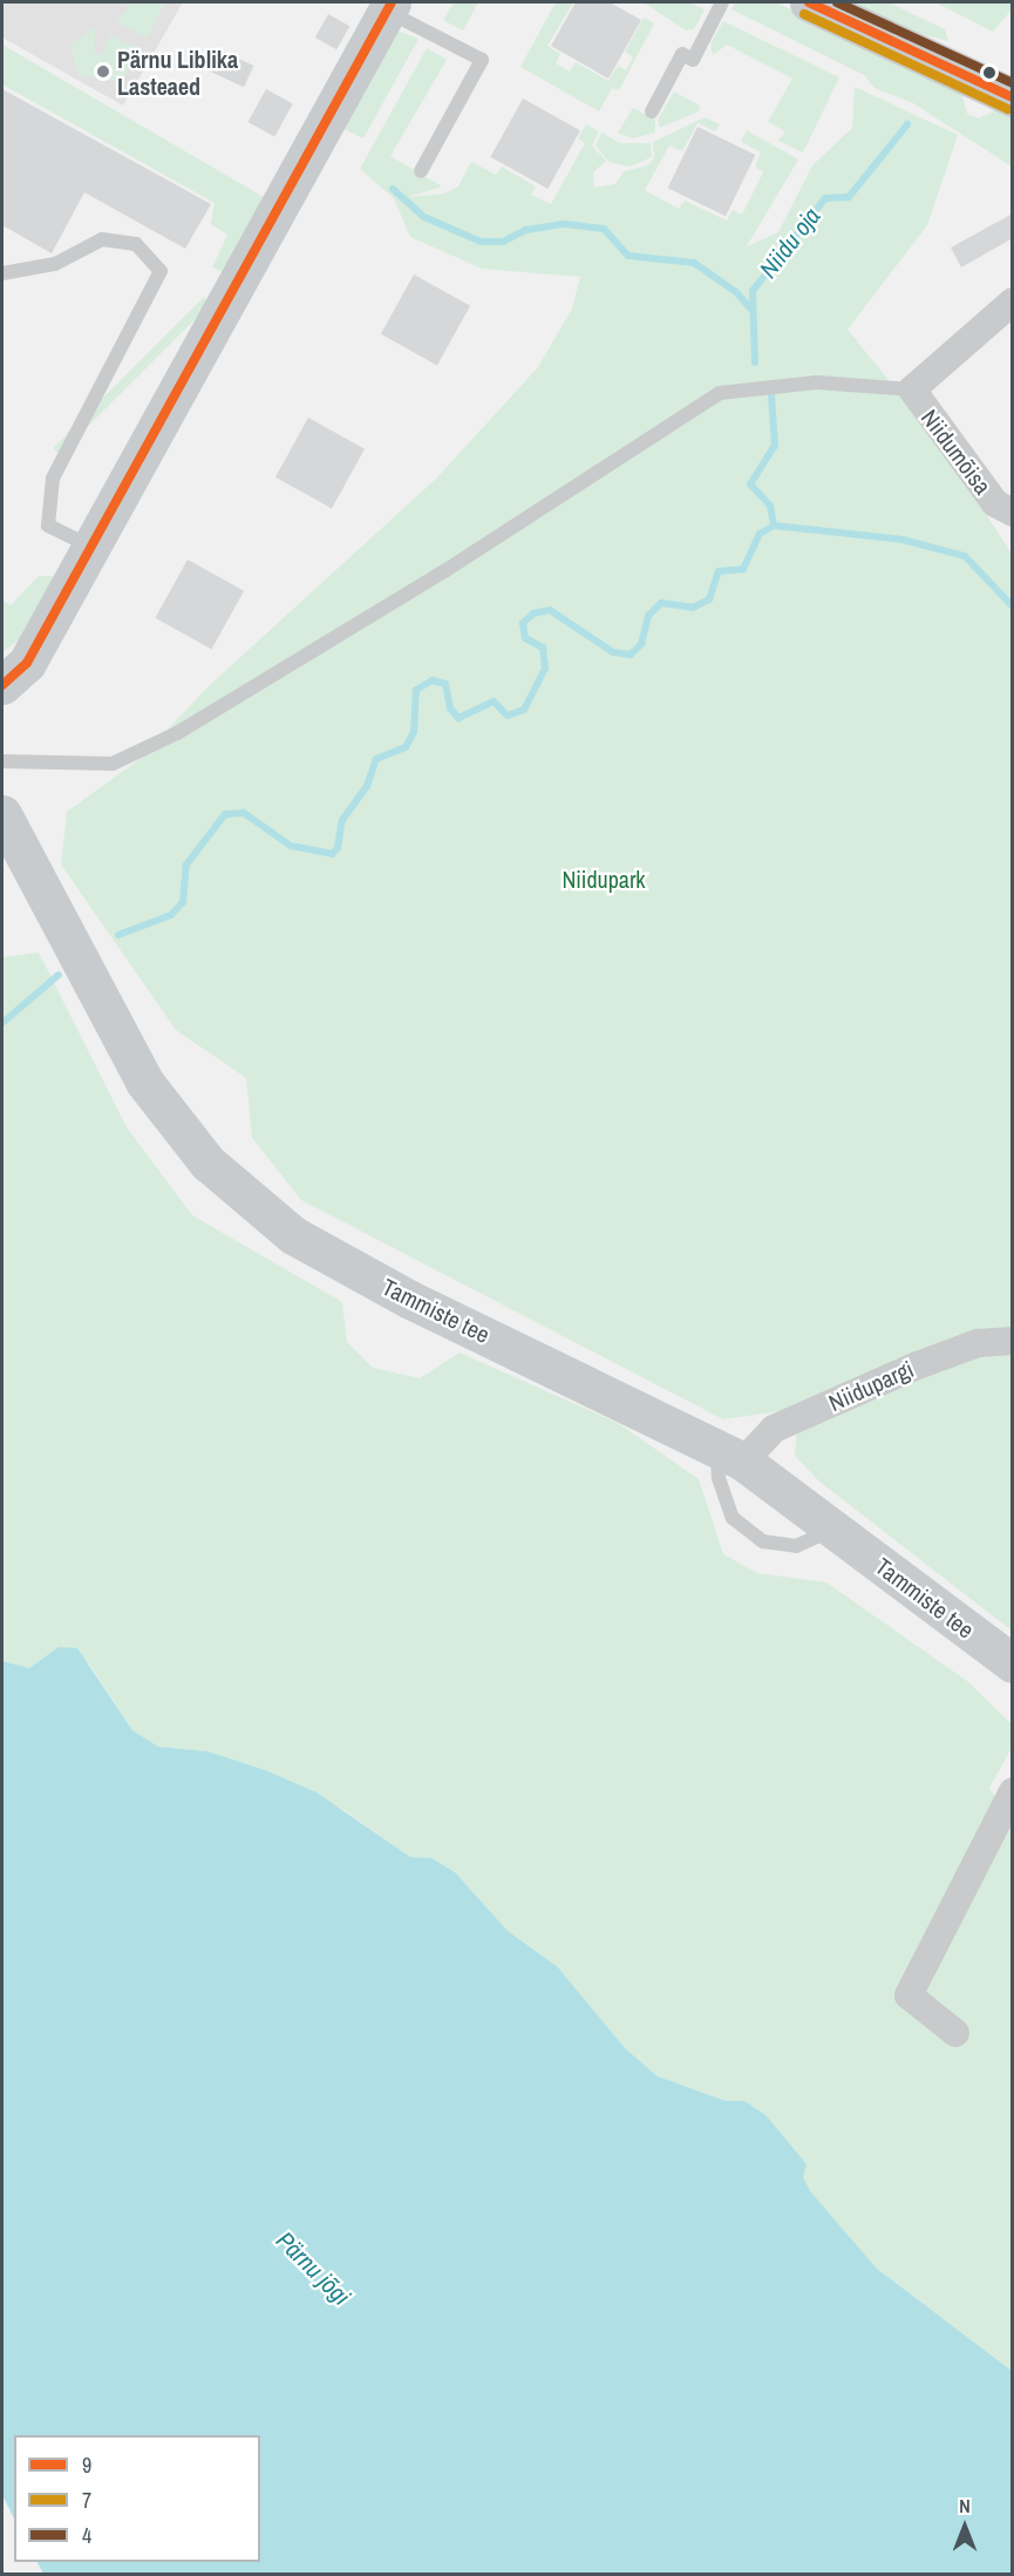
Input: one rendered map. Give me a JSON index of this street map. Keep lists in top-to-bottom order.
{
  "streets": {
    "main road": ["Tammiste tee"],
    "street": ["Niidumõisa", "Niidupargi"]
  },
  "crossings": [
    ["Tammiste tee", "Niidupargi"]
  ],
  "water": ["Niidu oja", "Pärnu jõgi"],
  "parks": ["Niidupark"],
  "places": ["Pärnu Liblika Lasteaed"],
  "lines": ["transit line 9", "transit line 4", "transit line 7"],
  "legend": ["9", "7", "4"],
  "north": "top"
}
